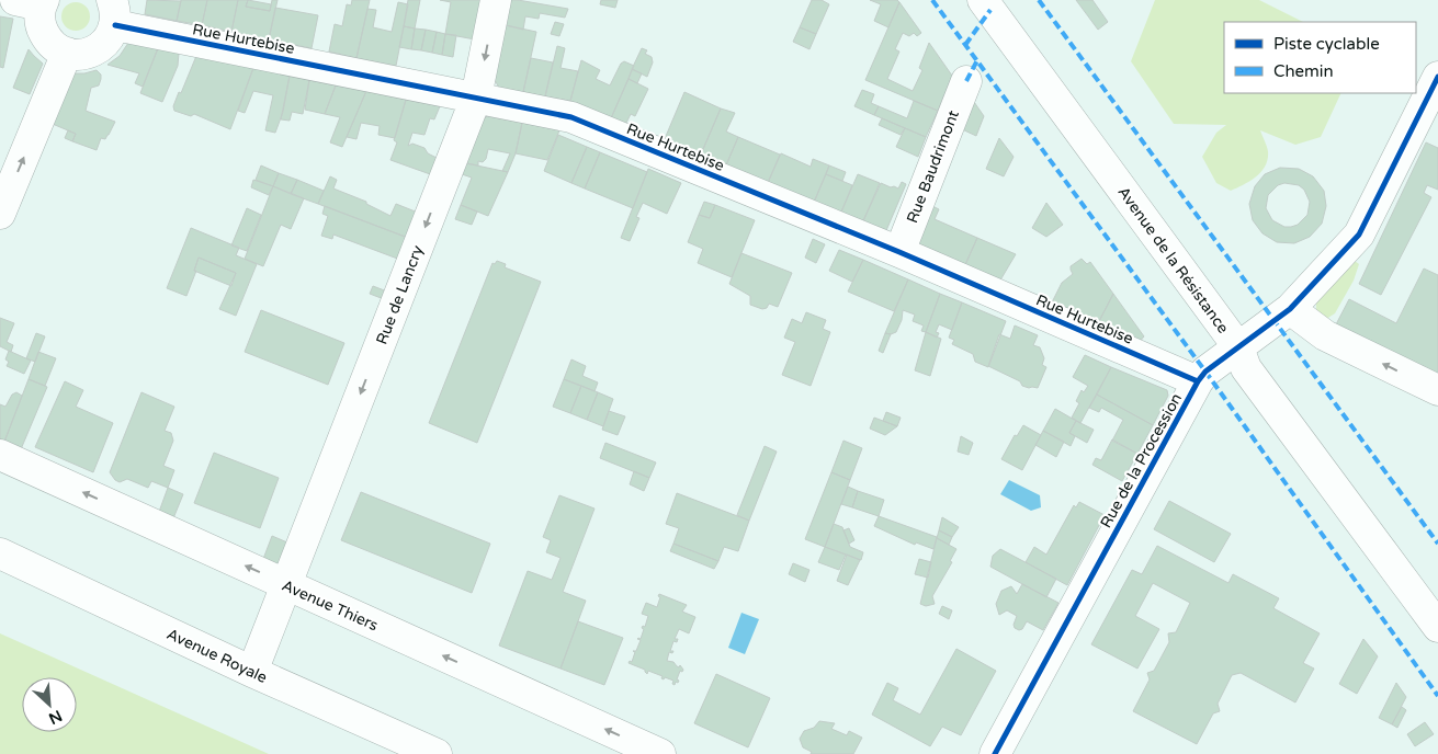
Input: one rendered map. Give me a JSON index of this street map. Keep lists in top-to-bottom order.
{
  "streets": {
    "street": [
      "Rue Hurtebise",
      "Rue Baudrimont",
      "Avenue de la Résistance",
      "Rue de Lancry",
      "Rue de la Procession",
      "Avenue Thiers",
      "Avenue Royale"
    ]
  },
  "crossings": [
    ["Rue Hurtebise", "Rue Baudrimont"],
    ["Rue Hurtebise", "Rue de Lancry"],
    ["Rue Hurtebise", "Rue de la Procession"],
    ["Avenue de la Résistance", "Rue de la Procession"],
    ["Rue de Lancry", "Avenue Thiers"],
    ["Rue de Lancry", "Avenue Royale"]
  ],
  "one_way": ["Rue de Lancry", "Avenue Thiers"],
  "legend": ["Piste cyclable", "Chemin"],
  "north": "bottom right"
}
